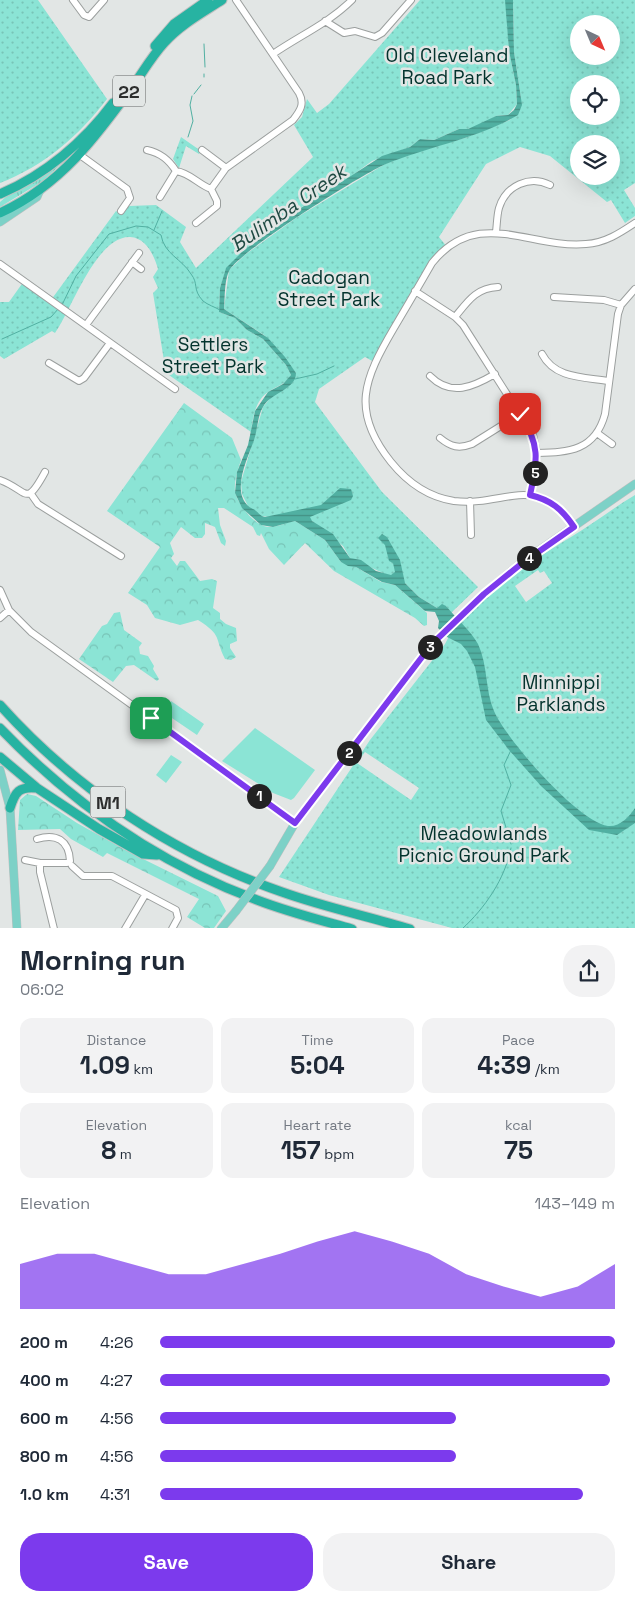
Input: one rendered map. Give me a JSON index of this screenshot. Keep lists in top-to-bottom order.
{
  "streets": {
    "highway": ["22", "M1"]
  },
  "water": ["Bulimba Creek"],
  "parks": [
    "Old Cleveland Road Park",
    "Cadogan Street Park",
    "Settlers Street Park",
    "Minnippi Parklands",
    "Meadowlands Picnic Ground Park"
  ],
  "north": "bottom right",
  "page": {
    "pins": [
      "5",
      "4",
      "3",
      "2",
      "1"
    ],
    "heading": ["Morning run", "06:02"],
    "stats": [
      ["Distance", "1.09 km"],
      ["Time", "5:04"],
      ["Pace", "4:39 /km"],
      ["Elevation", "8 m"],
      ["Heart rate", "157 bpm"],
      ["kcal", "75"]
    ],
    "chart": ["Elevation", "143–149 m"],
    "list": [
      {
        "name": "200 m",
        "note": "4:26"
      },
      {
        "name": "400 m",
        "note": "4:27"
      },
      {
        "name": "600 m",
        "note": "4:56"
      },
      {
        "name": "800 m",
        "note": "4:56"
      },
      {
        "name": "1.0 km",
        "note": "4:31"
      }
    ],
    "buttons": ["Save", "Share"]
  }
}
